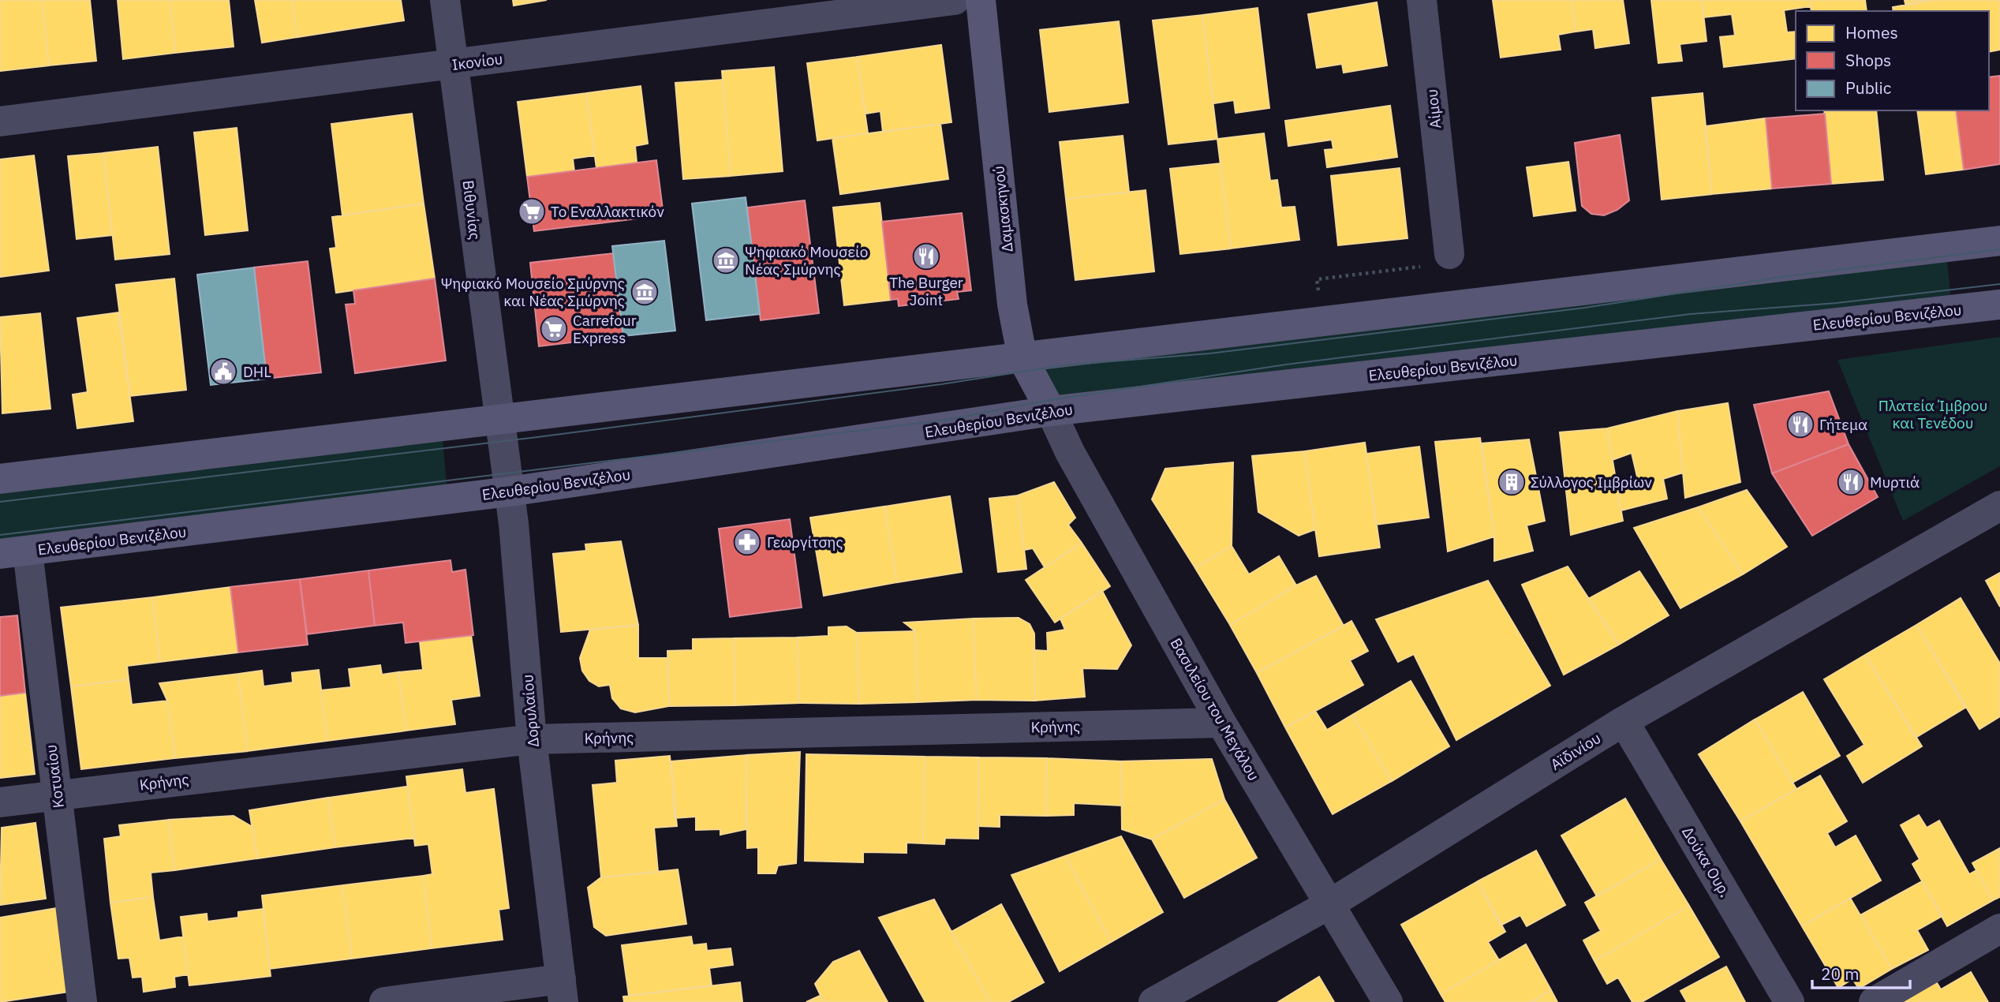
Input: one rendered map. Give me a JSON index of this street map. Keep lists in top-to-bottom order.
{
  "streets": {
    "main road": ["Δαμασκηνού", "Ελευθερίου Βενιζέλου"],
    "street": [
      "Ικονίου",
      "Αίμου",
      "Βιθυνίας",
      "Βασιλείου του Μεγάλου",
      "Δορυλαίου",
      "Κρήνης",
      "Αϊδινίου",
      "Κοτυαίου",
      "Δούκα Ουρ."
    ]
  },
  "crossings": [
    ["Ικονίου", "Βιθυνίας"],
    ["Δαμασκηνού", "Ελευθερίου Βενιζέλου"],
    ["Δαμασκηνού", "Βασιλείου του Μεγάλου"],
    ["Βιθυνίας", "Δορυλαίου"],
    ["Ελευθερίου Βενιζέλου", "Βασιλείου του Μεγάλου"],
    ["Ελευθερίου Βενιζέλου", "Δορυλαίου"],
    ["Ελευθερίου Βενιζέλου", "Κοτυαίου"],
    ["Βασιλείου του Μεγάλου", "Κρήνης"],
    ["Βασιλείου του Μεγάλου", "Αϊδινίου"],
    ["Δορυλαίου", "Κρήνης"],
    ["Κρήνης", "Κοτυαίου"],
    ["Αϊδινίου", "Δούκα Ουρ."]
  ],
  "parks": ["Πλατεία Ίμβρου και Τενέδου"],
  "places": {
    "supermarket": ["Το Εναλλακτικόν", "Carrefour Express"],
    "restaurant": ["The Burger Joint", "Γήτεμα", "Μυρτιά"],
    "museum": ["Ψηφιακό Μουσείο Νέας Σμύρνης", "Ψηφιακό Μουσείο Σμύρνης και Νέας Σμύρνης"],
    "public building": ["DHL"],
    "building": ["Σύλλογος Ιμβρίων"],
    "pharmacy": ["Γεωργίτσης"]
  },
  "legend": ["Homes", "Shops", "Public"],
  "scale_bar": "20 m"
}
